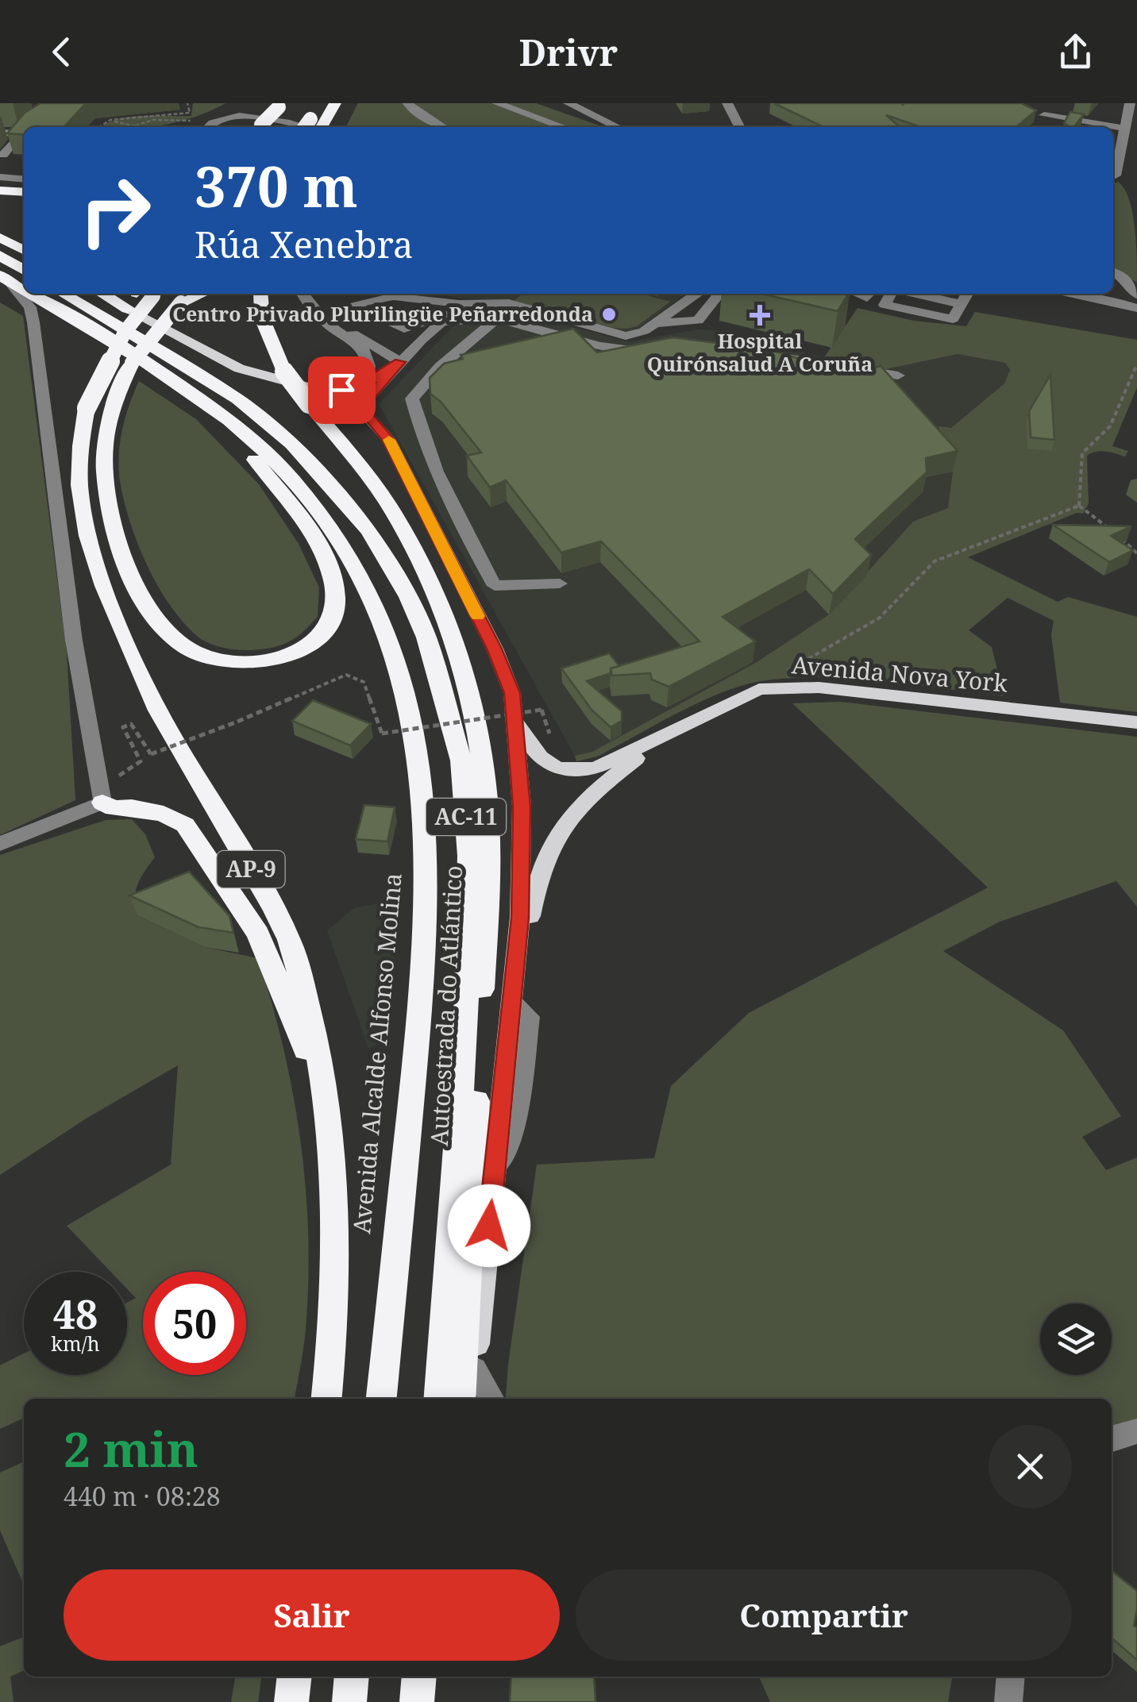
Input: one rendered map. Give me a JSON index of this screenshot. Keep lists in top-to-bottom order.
{
  "streets": {
    "highway": [
      "AC-11",
      "AP-9",
      "Autoestrada do Atlántico",
      "Avenida Alcalde Alfonso Molina"
    ],
    "main road": ["Avenida Nova York"]
  },
  "places": {
    "other": ["Centro Privado Plurilingüe Peñarredonda"],
    "health": ["Hospital Quirónsalud A Coruña"]
  },
  "page": {
    "header": "Drivr",
    "turn": ["370 m", "Rúa Xenebra"],
    "speed": "48 km/h",
    "limit": "50",
    "heading": ["2 min", "440 m · 08:28"],
    "buttons": ["Salir", "Compartir"]
  }
}
